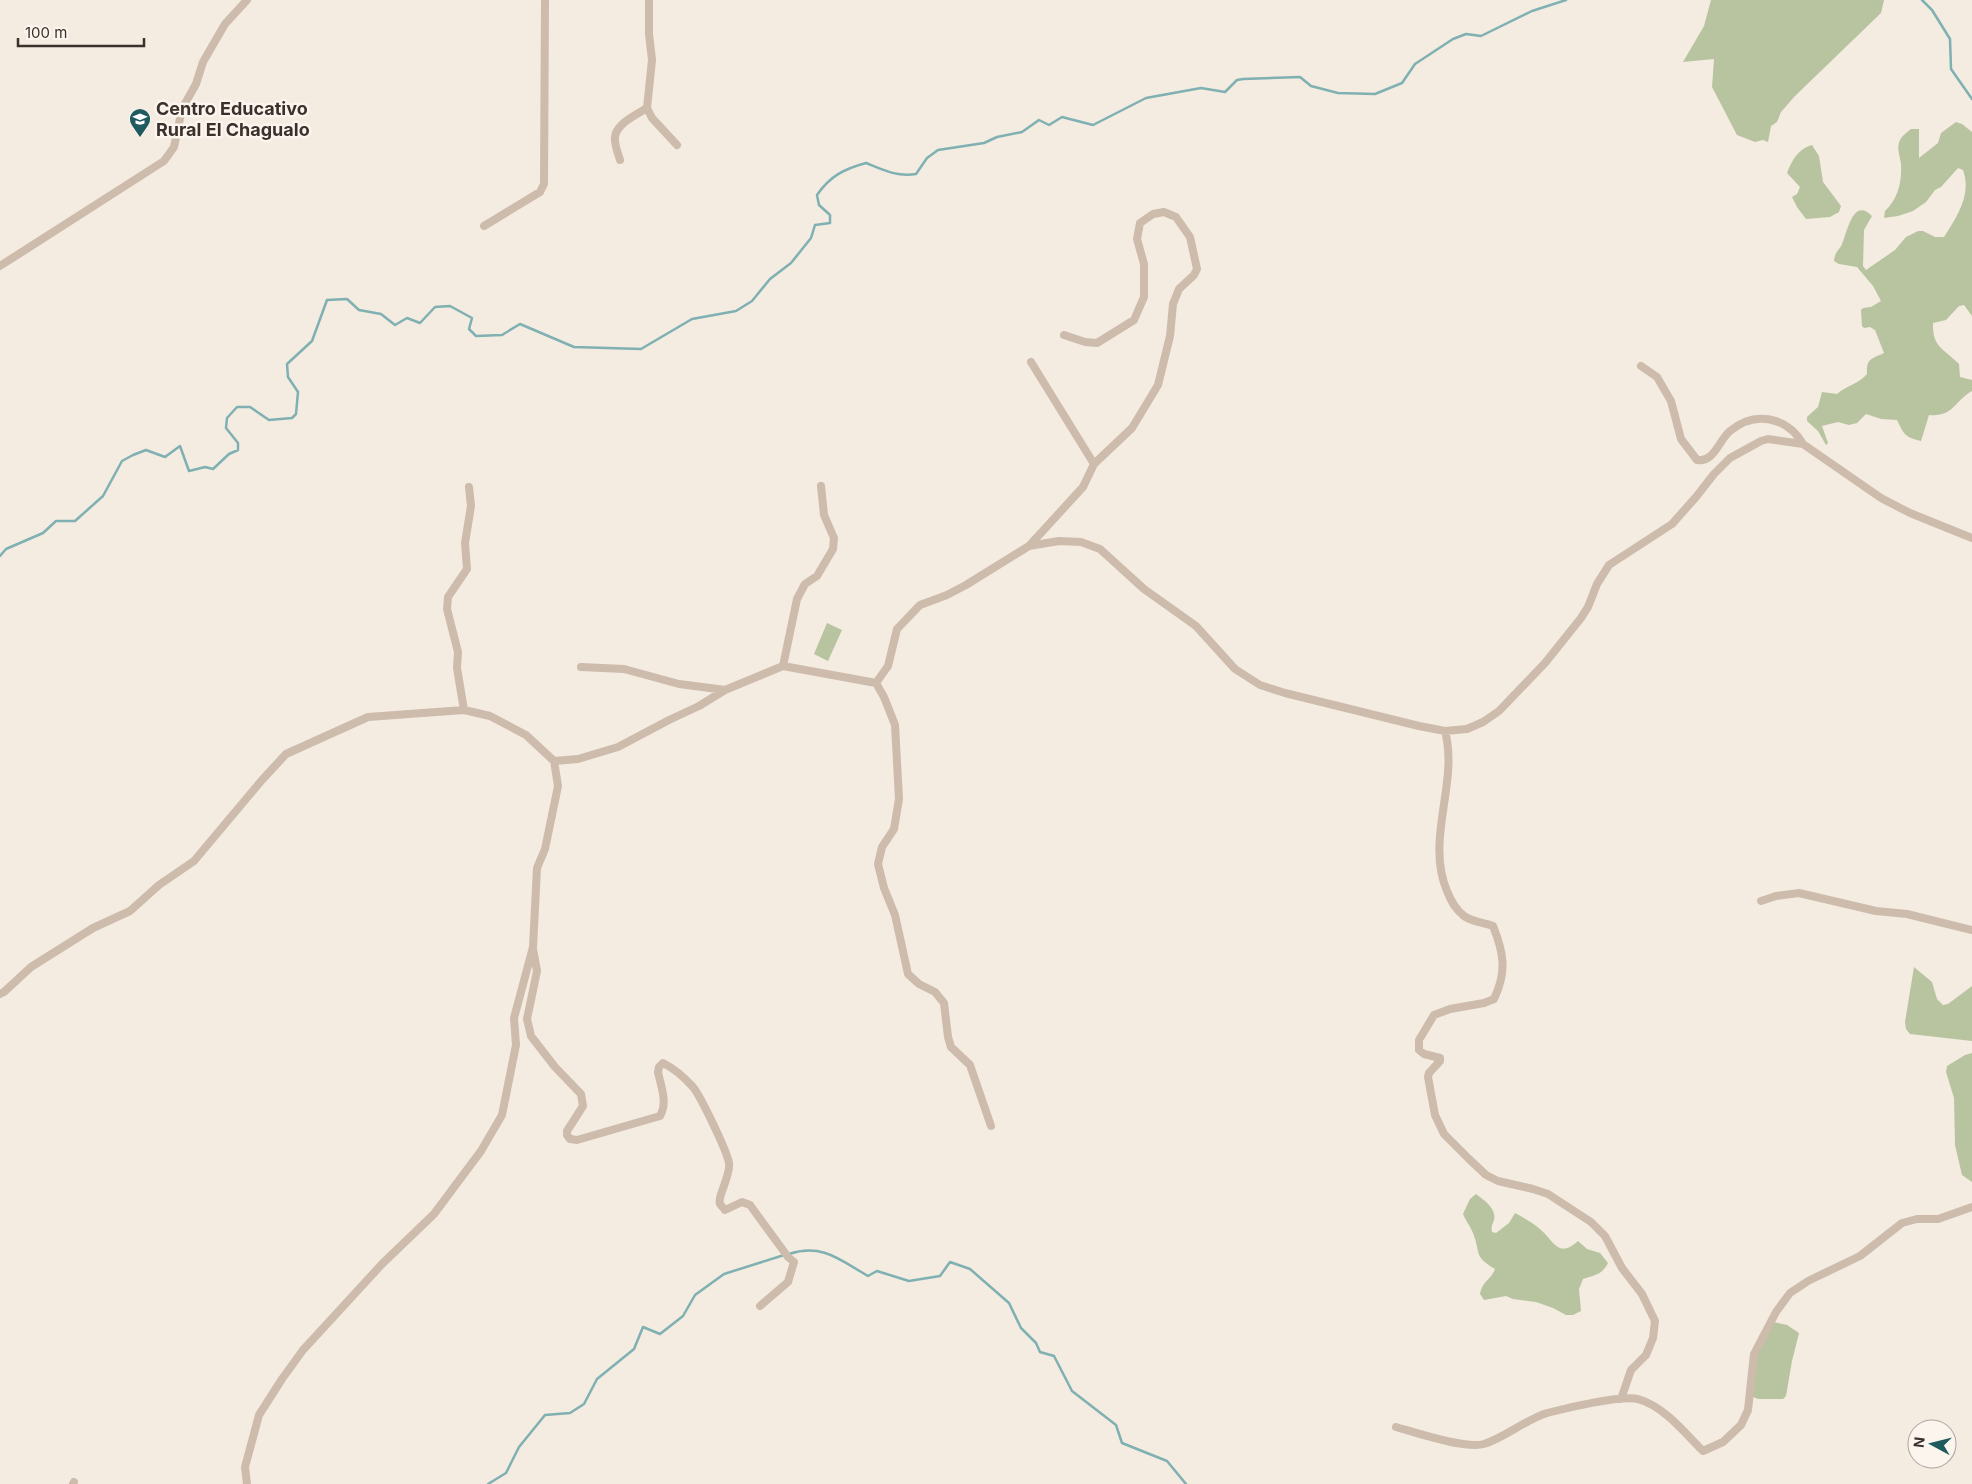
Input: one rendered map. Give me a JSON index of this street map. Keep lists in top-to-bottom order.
{
  "places": {
    "school or university": ["Centro Educativo Rural El Chagualo"]
  },
  "scale_bar": "100 m",
  "north": "left"
}
